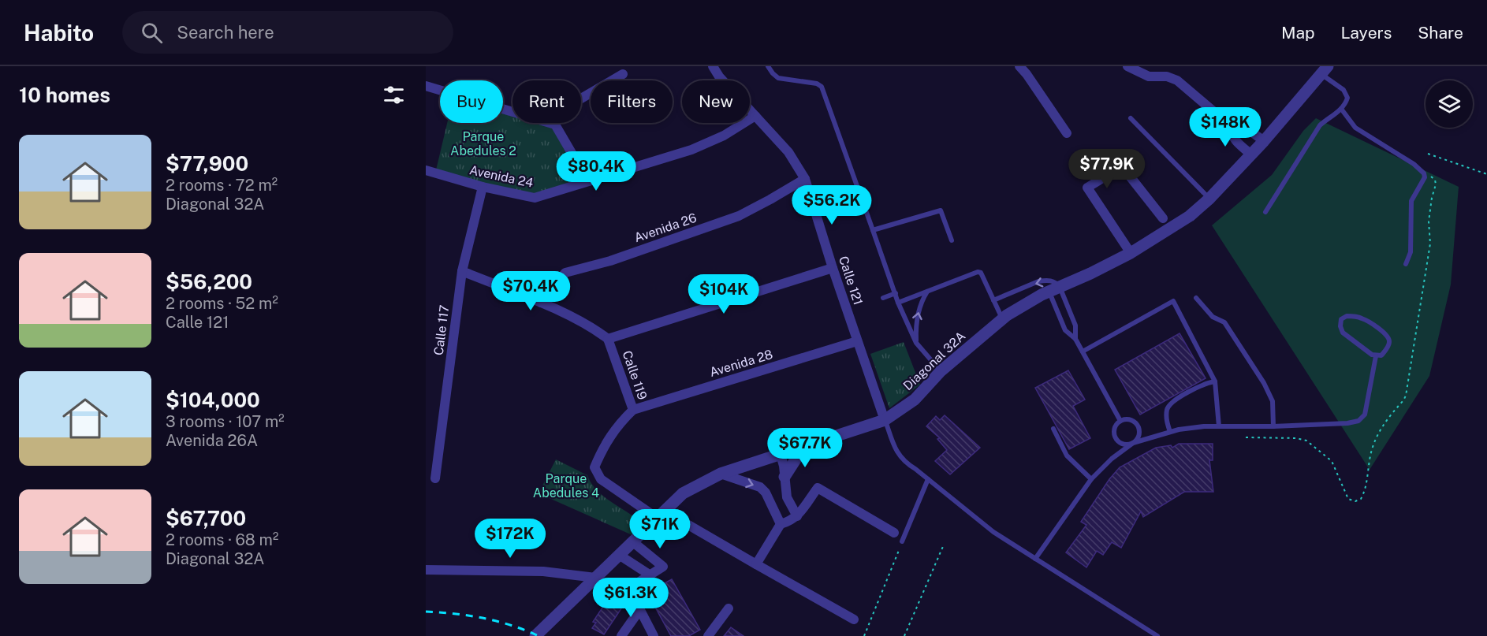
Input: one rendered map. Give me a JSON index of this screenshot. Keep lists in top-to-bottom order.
{
  "streets": {
    "street": [
      "Avenida 24",
      "Avenida 26",
      "Calle 121",
      "Calle 117",
      "Diagonal 32A",
      "Avenida 28",
      "Calle 119"
    ]
  },
  "crossings": [
    ["Avenida 24", "Calle 121"],
    ["Avenida 24", "Calle 117"],
    ["Avenida 26", "Calle 121"],
    ["Calle 121", "Diagonal 32A"],
    ["Calle 121", "Avenida 28"],
    ["Diagonal 32A", "Calle 119"],
    ["Avenida 28", "Calle 119"]
  ],
  "parks": ["Parque Abedules 2", "Parque Abedules 4"],
  "page": {
    "header": "Habito",
    "search": "Search here",
    "nav": ["Map", "Layers", "Share"],
    "heading": "10 homes",
    "chip": [
      "Buy",
      "Rent",
      "Filters",
      "New"
    ],
    "price": [
      "$148K",
      "$77.9K",
      "$80.4K",
      "$56.2K",
      "$70.4K",
      "$104K",
      "$67.7K",
      "$71K",
      "$172K",
      "$61.3K"
    ],
    "list": [
      {
        "name": "$77,900",
        "note": "2 rooms · 72 m² · Diagonal 32A"
      },
      {
        "name": "$56,200",
        "note": "2 rooms · 52 m² · Calle 121"
      },
      {
        "name": "$104,000",
        "note": "3 rooms · 107 m² · Avenida 26A"
      },
      {
        "name": "$67,700",
        "note": "2 rooms · 68 m² · Diagonal 32A"
      }
    ]
  }
}
